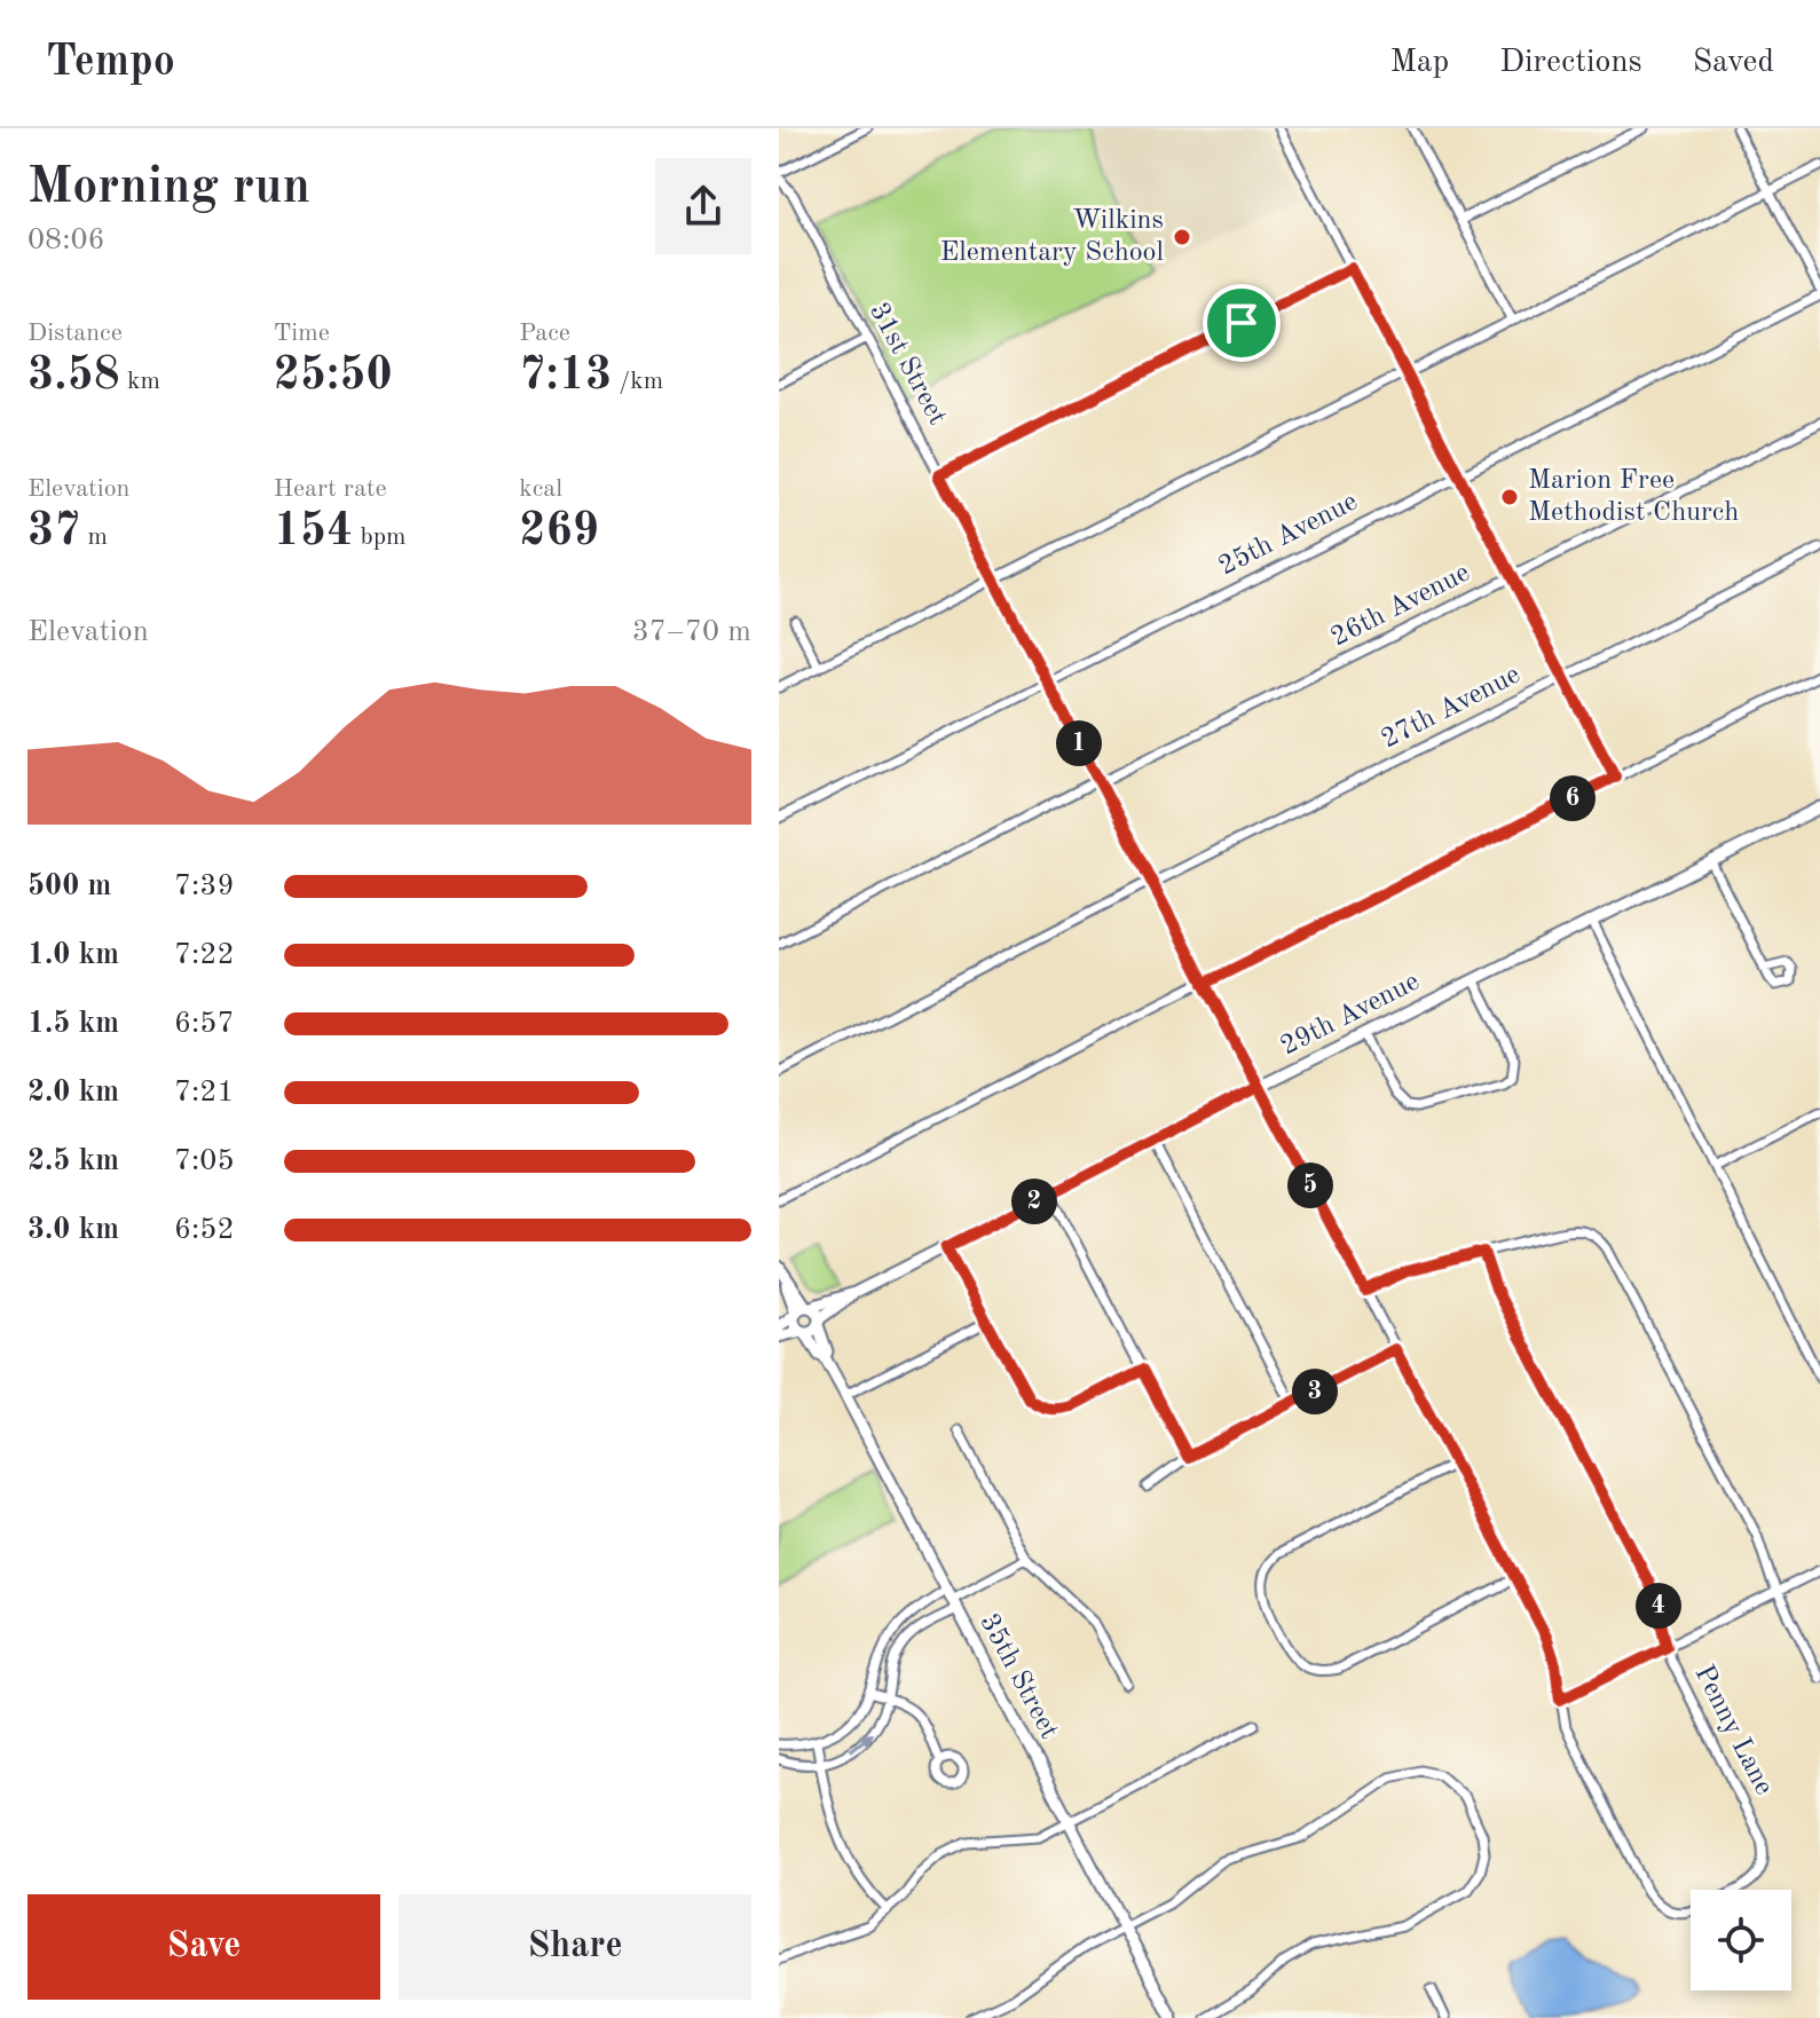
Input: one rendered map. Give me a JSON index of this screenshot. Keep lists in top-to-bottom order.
{
  "streets": {
    "street": [
      "31st Street",
      "25th Avenue",
      "26th Avenue",
      "27th Avenue",
      "29th Avenue",
      "35th Street",
      "Penny Lane"
    ]
  },
  "crossings": [
    ["31st Street", "25th Avenue"],
    ["31st Street", "26th Avenue"],
    ["31st Street", "27th Avenue"],
    ["31st Street", "29th Avenue"],
    ["31st Street", "Penny Lane"],
    ["29th Avenue", "35th Street"]
  ],
  "places": ["Wilkins Elementary School", "Marion Free Methodist Church"],
  "page": {
    "header": "Tempo",
    "nav": ["Map", "Directions", "Saved"],
    "heading": ["Morning run", "08:06"],
    "stats": [
      ["Distance", "3.58 km"],
      ["Time", "25:50"],
      ["Pace", "7:13 /km"],
      ["Elevation", "37 m"],
      ["Heart rate", "154 bpm"],
      ["kcal", "269"]
    ],
    "chart": ["Elevation", "37–70 m"],
    "pins": [
      "1",
      "6",
      "5",
      "2",
      "3",
      "4"
    ],
    "list": [
      {
        "name": "500 m",
        "note": "7:39"
      },
      {
        "name": "1.0 km",
        "note": "7:22"
      },
      {
        "name": "1.5 km",
        "note": "6:57"
      },
      {
        "name": "2.0 km",
        "note": "7:21"
      },
      {
        "name": "2.5 km",
        "note": "7:05"
      },
      {
        "name": "3.0 km",
        "note": "6:52"
      }
    ],
    "buttons": ["Save", "Share"]
  }
}
